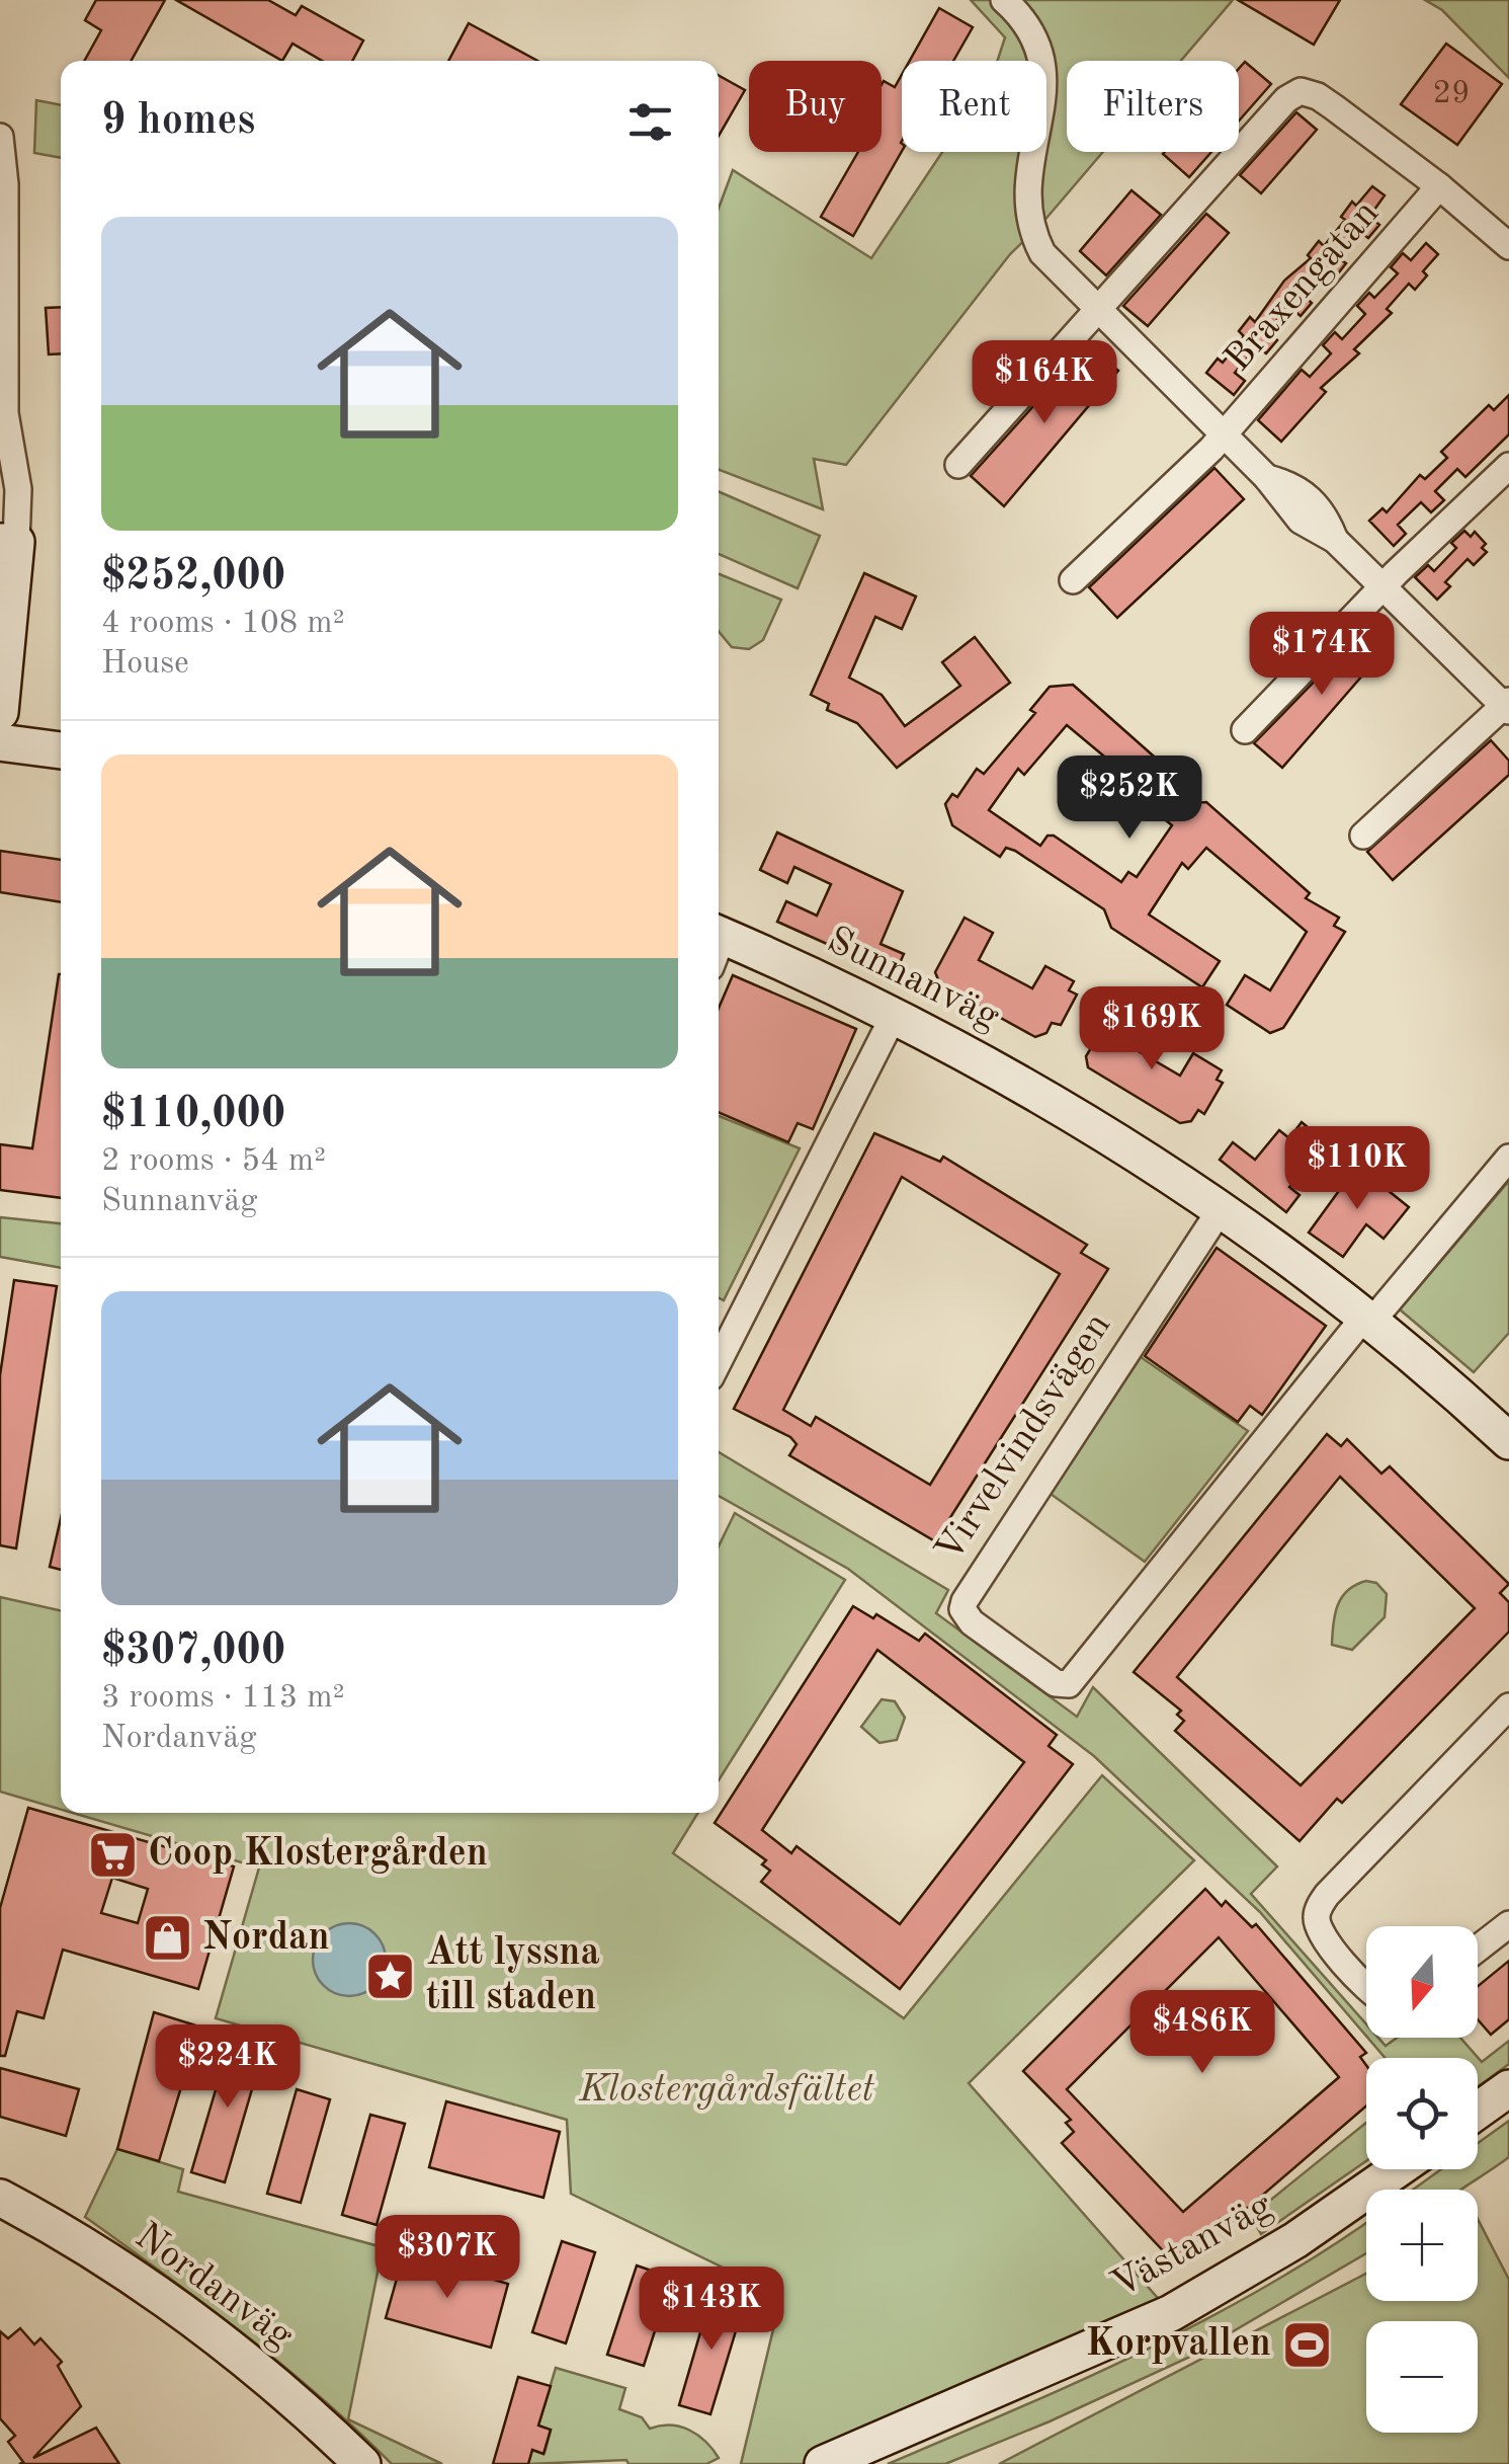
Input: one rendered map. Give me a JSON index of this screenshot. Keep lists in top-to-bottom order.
{
  "streets": {
    "street": [
      "Braxengatan",
      "Sunnanväg",
      "Virvelvindsvägen",
      "Västanväg",
      "Nordanväg"
    ]
  },
  "crossings": [
    ["Sunnanväg", "Virvelvindsvägen"]
  ],
  "parks": ["Klostergårdsfältet"],
  "places": {
    "supermarket": ["Coop Klostergården"],
    "shop": ["Nordan"],
    "place": ["Att lyssna till staden"],
    "sports": ["Korpvallen"]
  },
  "house_numbers": ["29"],
  "north": "bottom",
  "page": {
    "chip": ["Buy", "Rent", "Filters"],
    "heading": "9 homes",
    "list": [
      {
        "name": "$252,000",
        "note": "4 rooms · 108 m² · House"
      },
      {
        "name": "$110,000",
        "note": "2 rooms · 54 m² · Sunnanväg"
      },
      {
        "name": "$307,000",
        "note": "3 rooms · 113 m² · Nordanväg"
      }
    ],
    "price": [
      "$164K",
      "$174K",
      "$252K",
      "$169K",
      "$110K",
      "$486K",
      "$224K",
      "$307K",
      "$143K"
    ],
    "map_buttons": ["+", "−"]
  }
}
